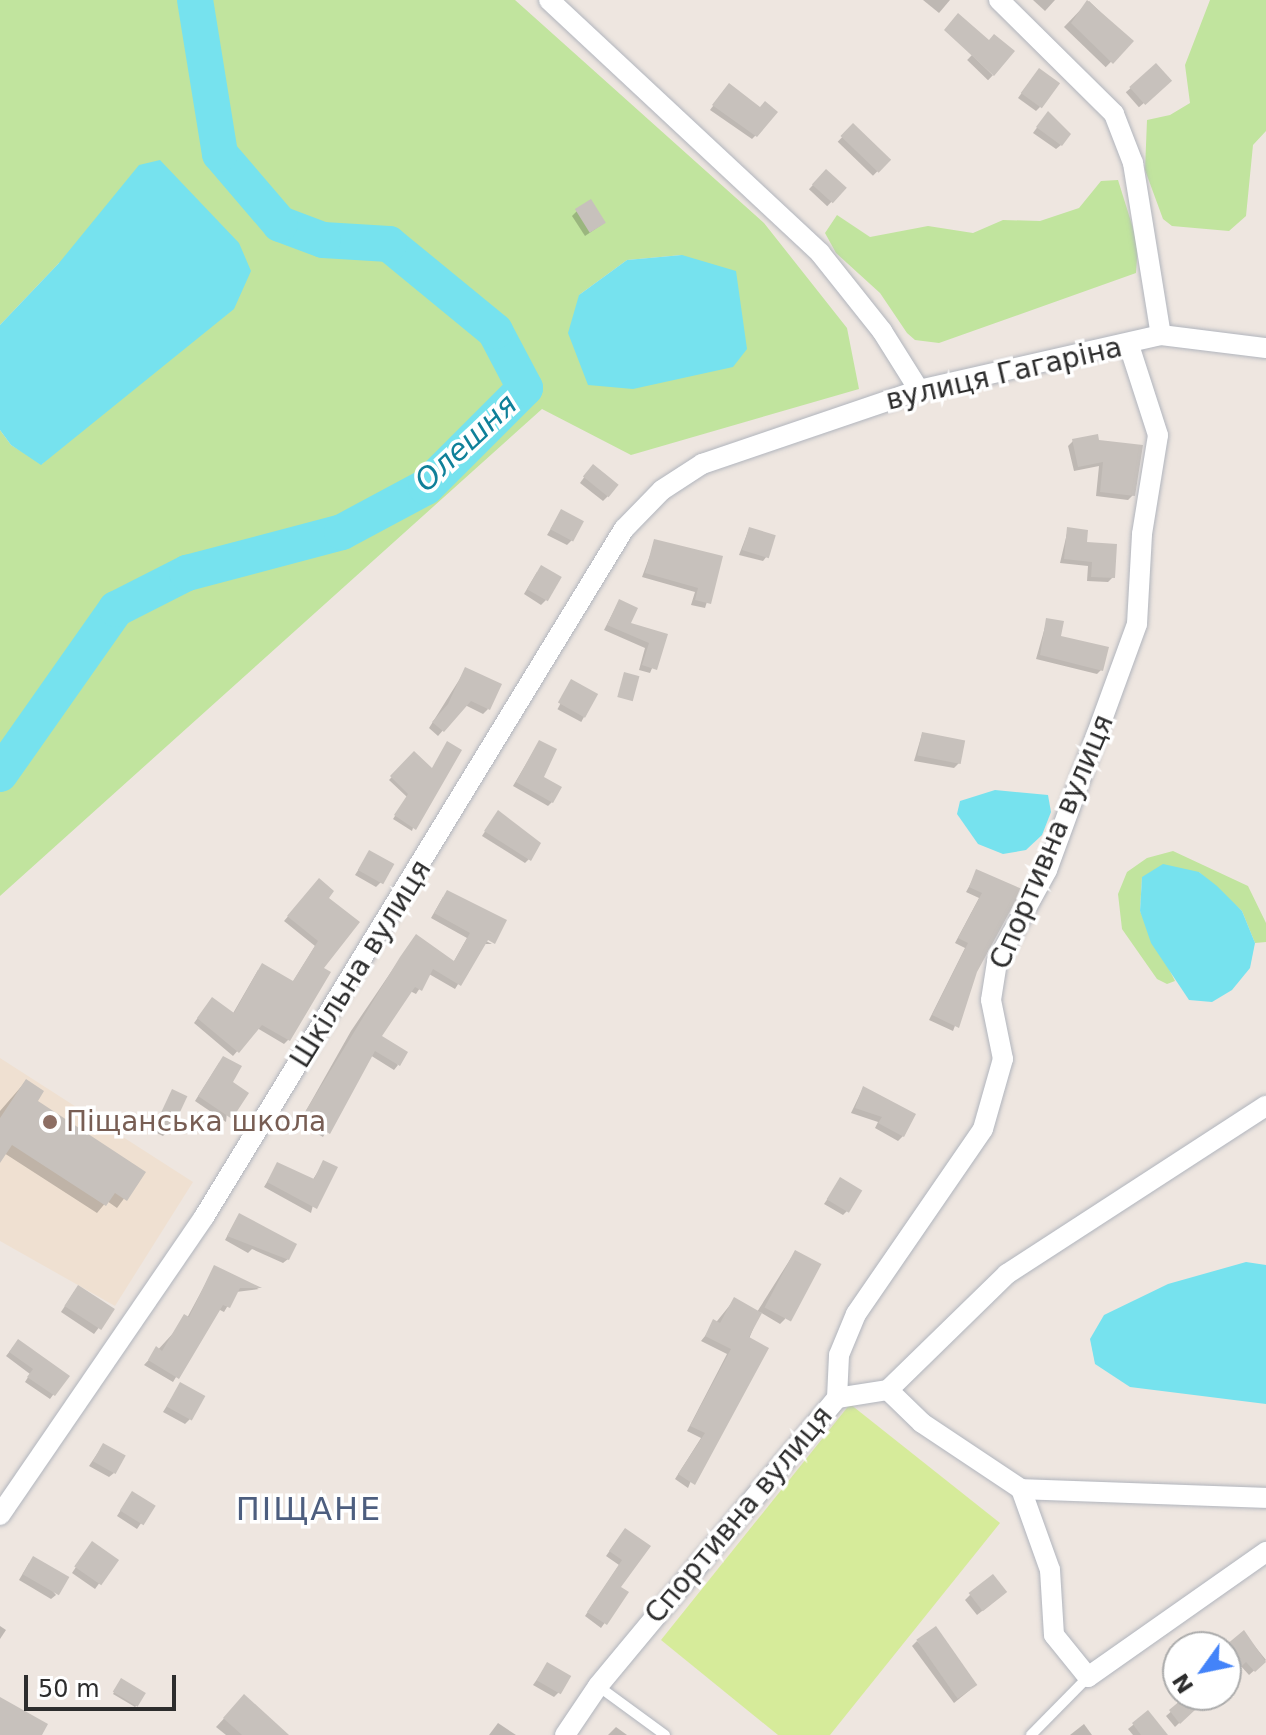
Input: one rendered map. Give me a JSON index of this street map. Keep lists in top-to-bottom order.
{
  "streets": {
    "street": ["вулиця Гагаріна", "Спортивна вулиця", "Шкільна вулиця"]
  },
  "crossings": [
    ["вулиця Гагаріна", "Спортивна вулиця"],
    ["вулиця Гагаріна", "Шкільна вулиця"]
  ],
  "districts": ["ПІЩАНЕ"],
  "water": ["Олешня"],
  "places": ["Піщанська школа"],
  "scale_bar": "50 m",
  "north": "bottom left"
}
